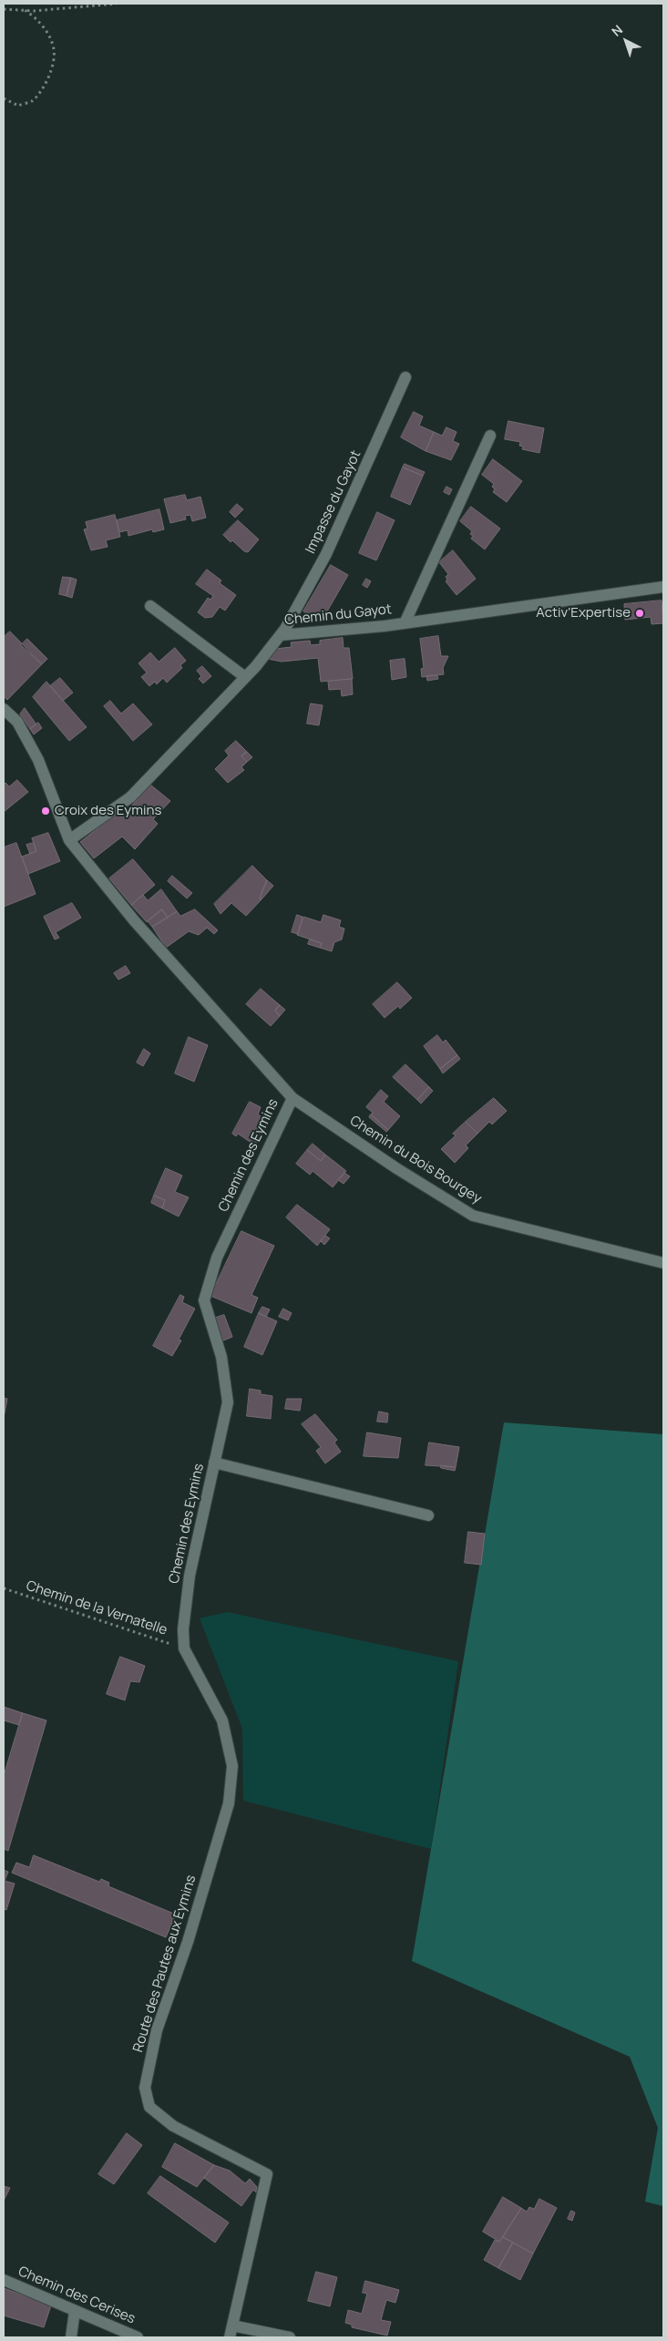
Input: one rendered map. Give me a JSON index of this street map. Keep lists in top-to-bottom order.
{
  "streets": {
    "street": [
      "Impasse du Gayot",
      "Chemin du Gayot",
      "Chemin des Eymins",
      "Chemin du Bois Bourgey",
      "Route des Pautes aux Eymins",
      "Chemin des Cerises"
    ],
    "path": ["Chemin de la Vernatelle"]
  },
  "crossings": [
    ["Impasse du Gayot", "Chemin du Gayot"],
    ["Chemin du Gayot", "Chemin des Eymins"],
    ["Chemin des Eymins", "Chemin du Bois Bourgey"],
    ["Chemin des Eymins", "Chemin de la Vernatelle"],
    ["Chemin des Eymins", "Route des Pautes aux Eymins"],
    ["Chemin de la Vernatelle", "Route des Pautes aux Eymins"]
  ],
  "places": ["Activ'Expertise", "Croix des Eymins"],
  "north": "top left"
}
